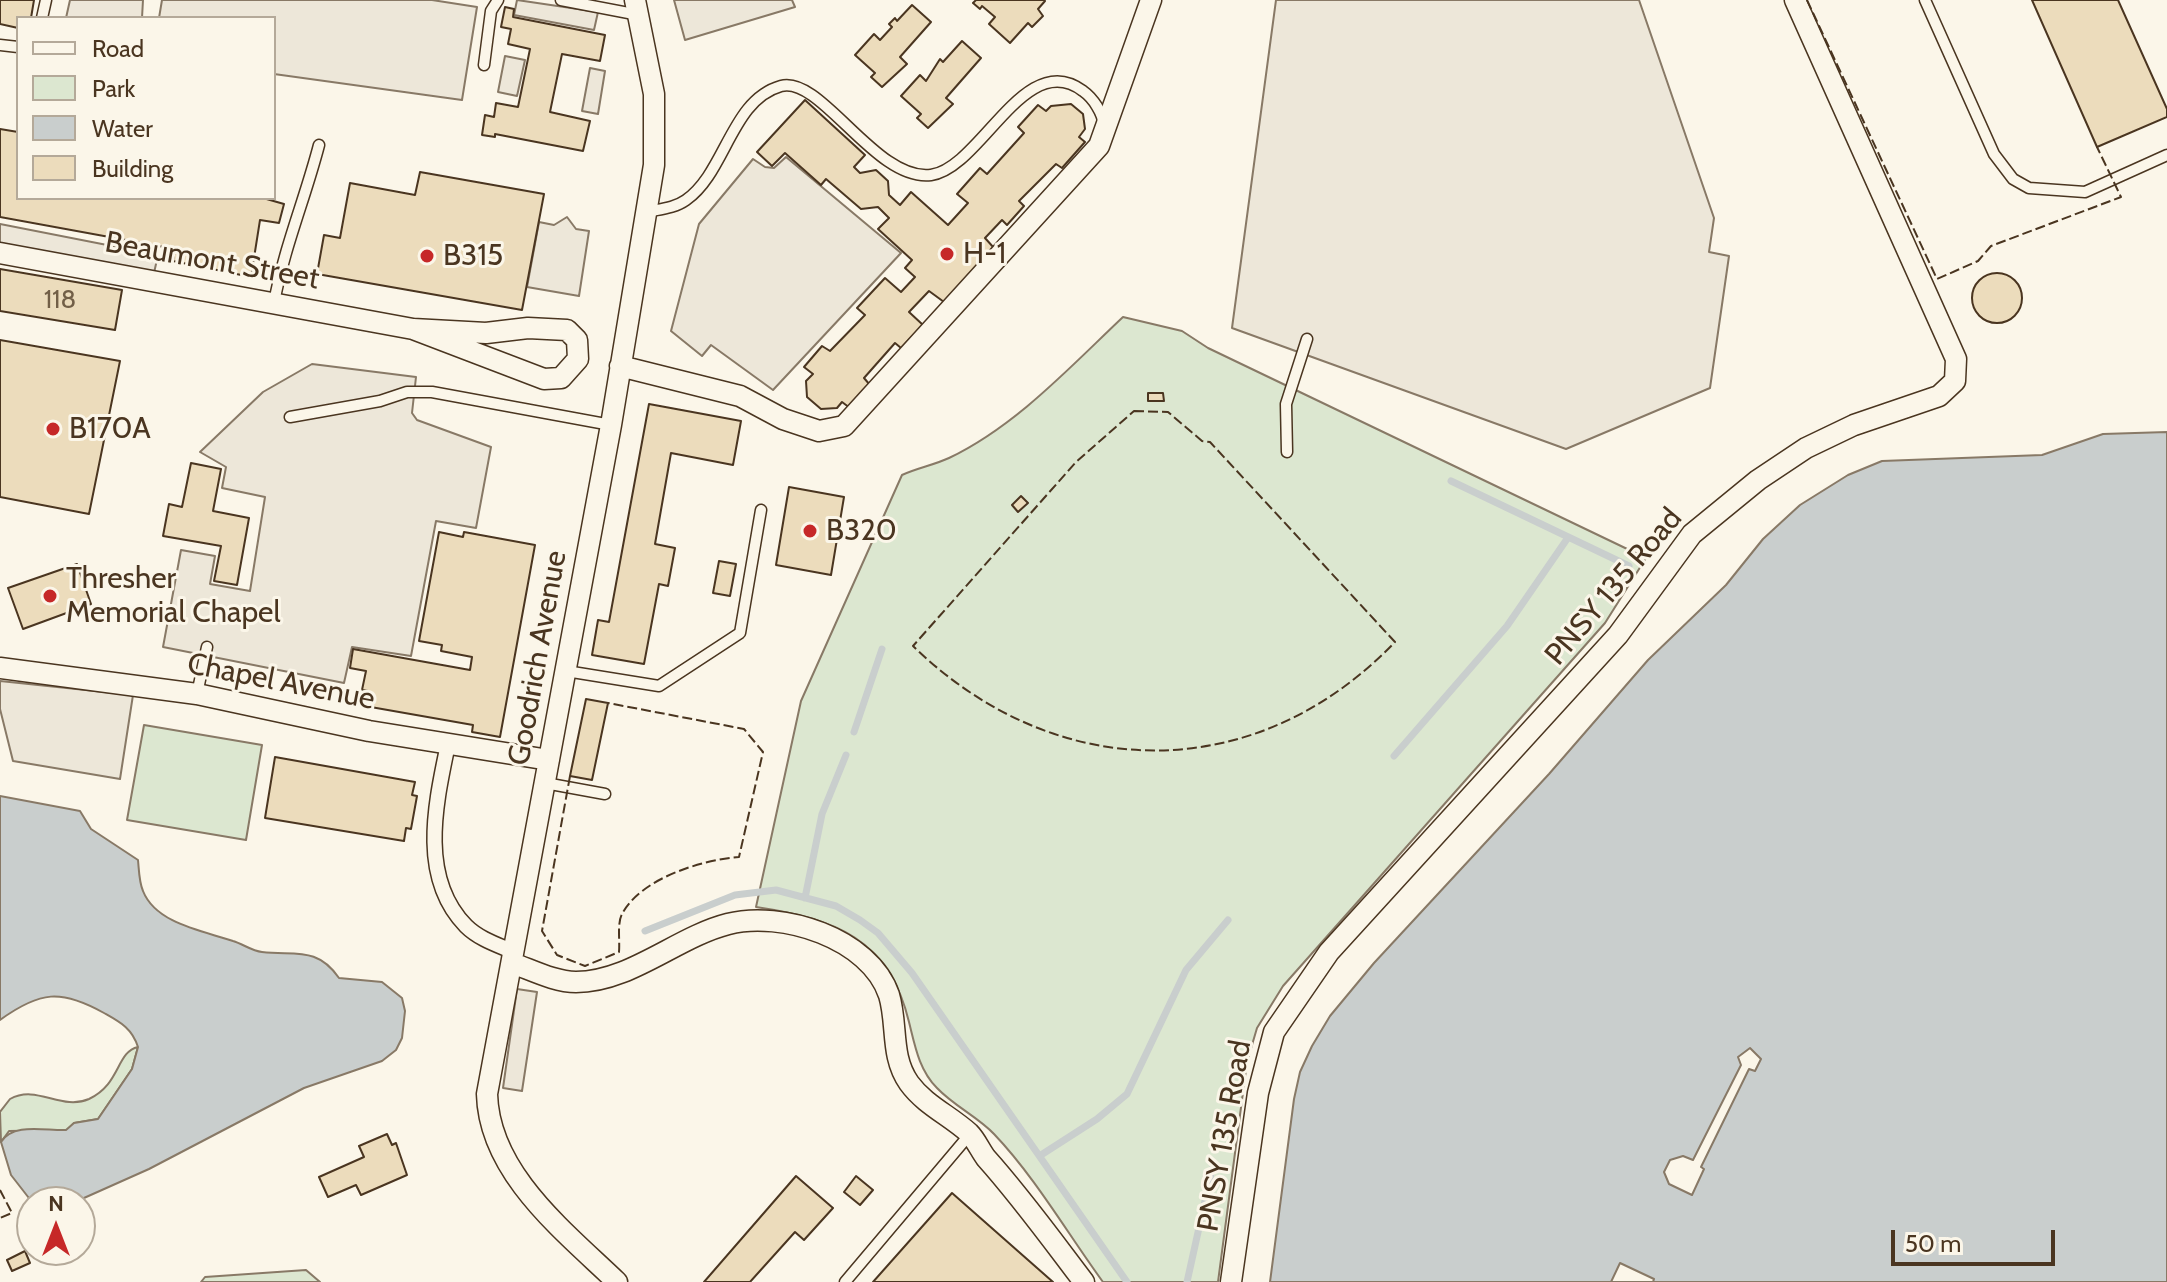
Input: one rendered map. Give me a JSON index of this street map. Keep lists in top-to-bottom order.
{
  "streets": {
    "street": [
      "Beaumont Street",
      "PNSY 135 Road",
      "Goodrich Avenue",
      "Chapel Avenue"
    ]
  },
  "crossings": [
    ["Goodrich Avenue", "Chapel Avenue"]
  ],
  "places": [
    "H-1",
    "B315",
    "B170A",
    "B320",
    "Thresher Memorial Chapel"
  ],
  "house_numbers": ["118"],
  "legend": [
    "Road",
    "Park",
    "Water",
    "Building"
  ],
  "scale_bar": "50 m",
  "north": "top"
}
